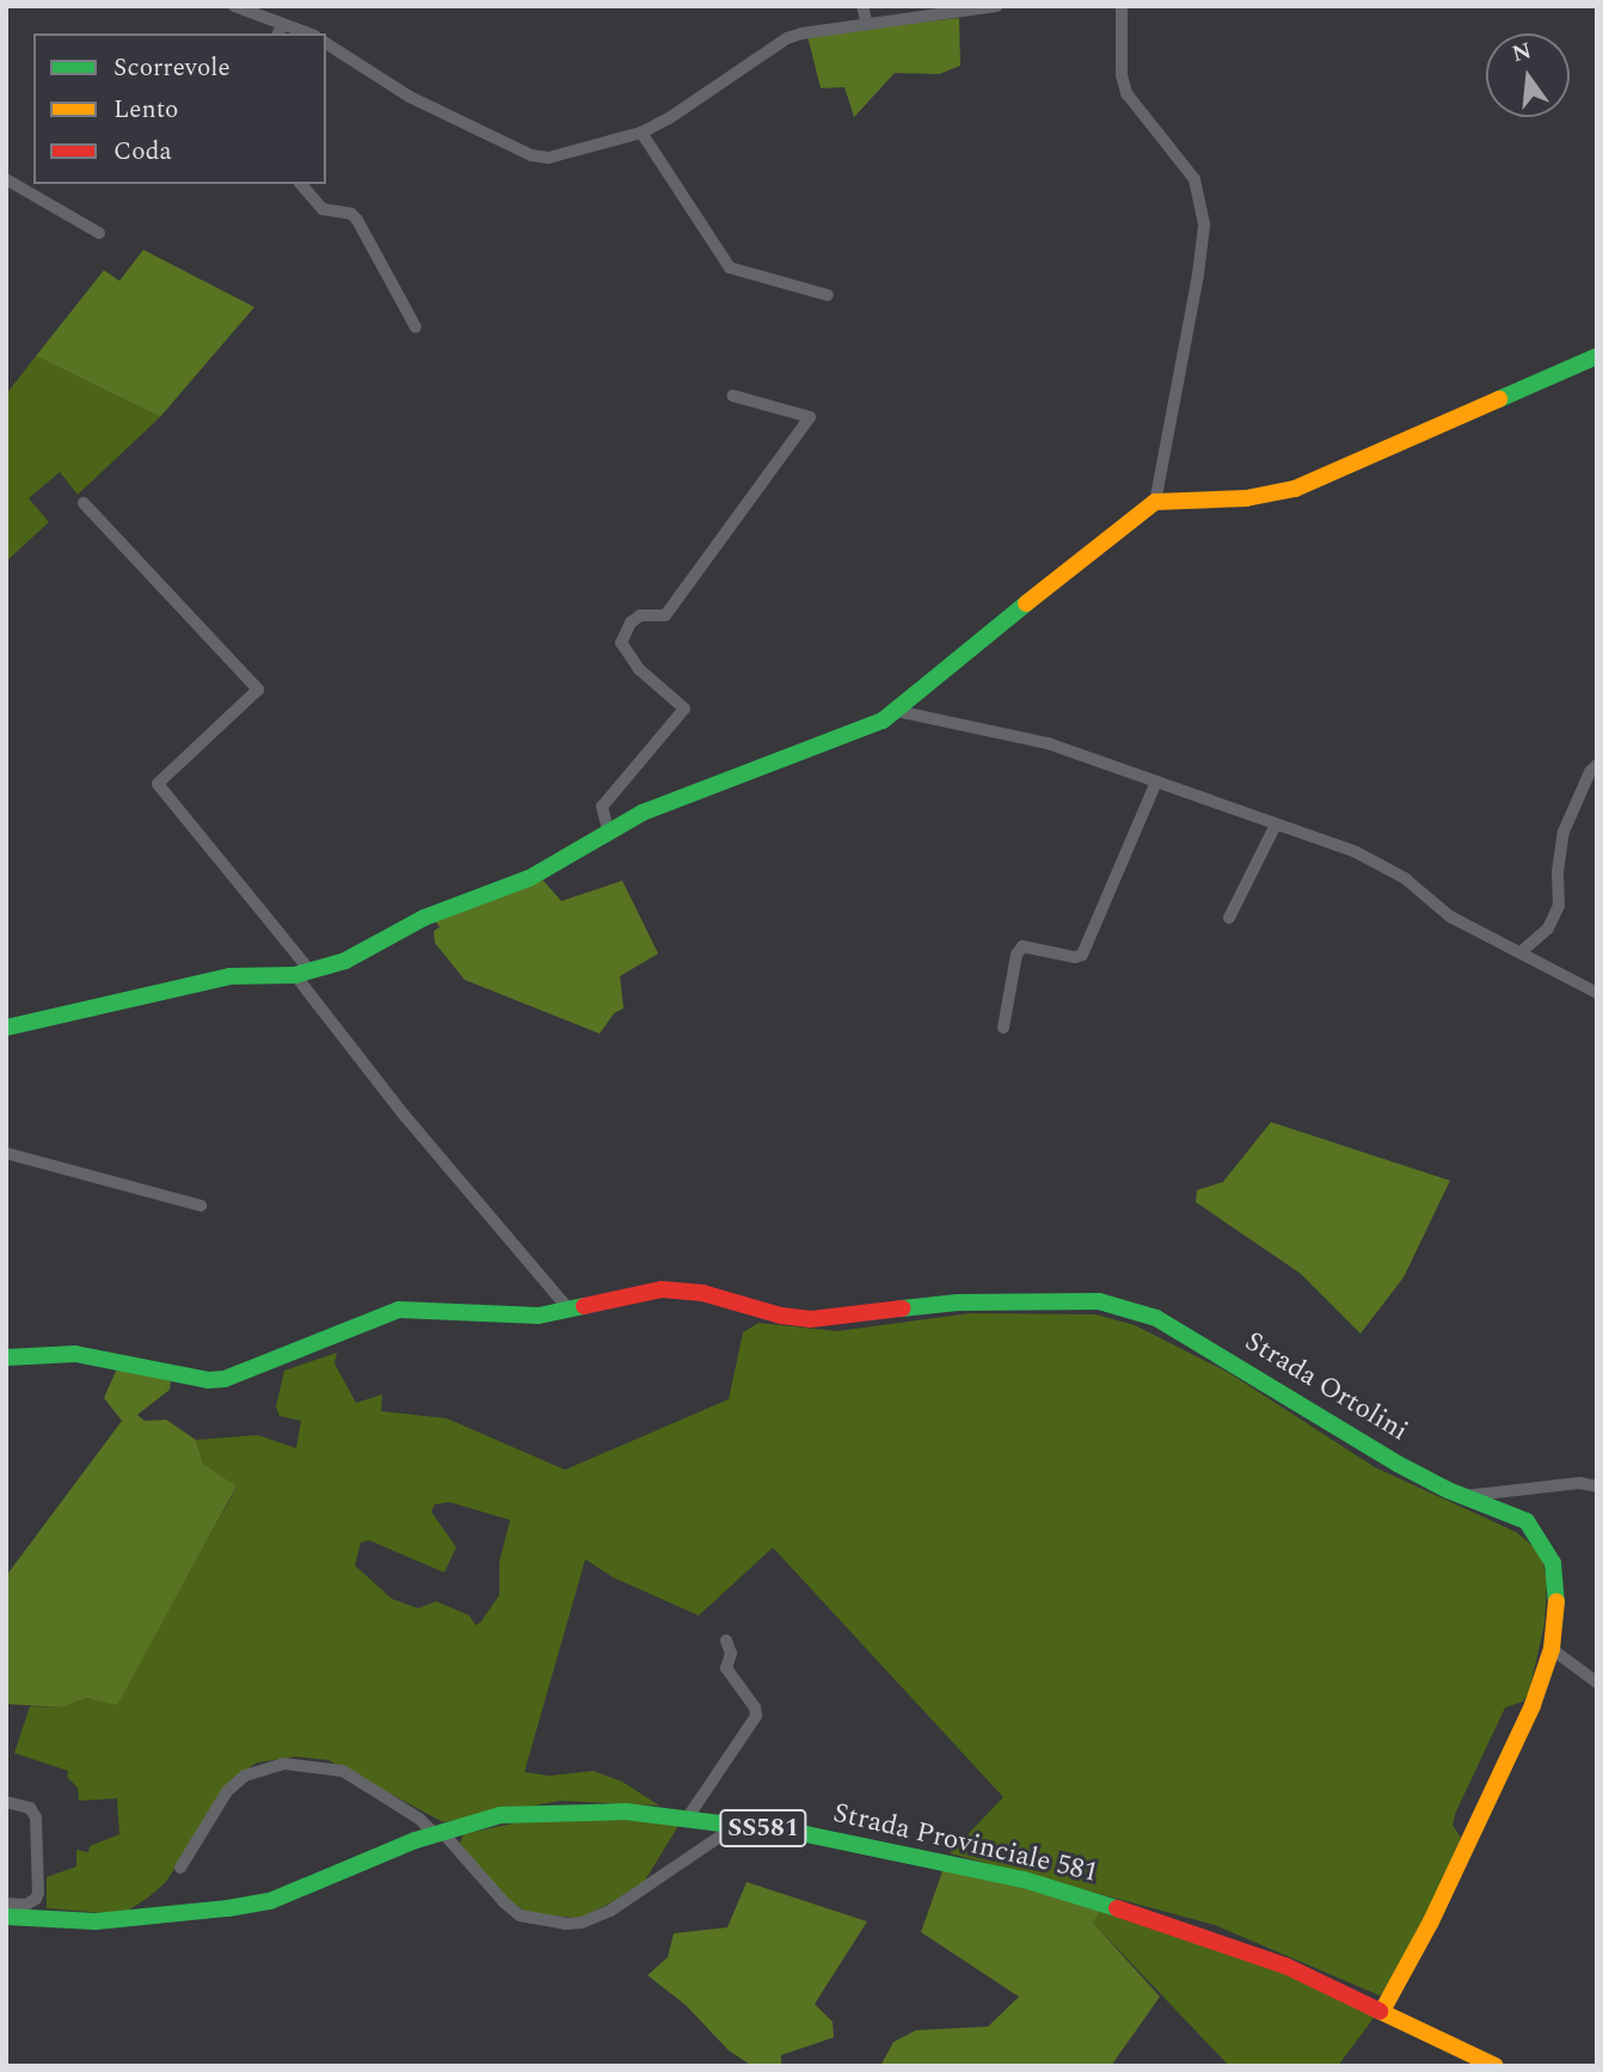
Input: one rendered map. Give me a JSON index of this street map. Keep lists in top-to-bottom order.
{
  "streets": {
    "main road": ["Strada Ortolini", "SS581", "Strada Provinciale 581"]
  },
  "crossings": [
    ["Strada Ortolini", "Strada Provinciale 581"]
  ],
  "legend": ["Scorrevole", "Lento", "Coda"],
  "north": "top"
}
